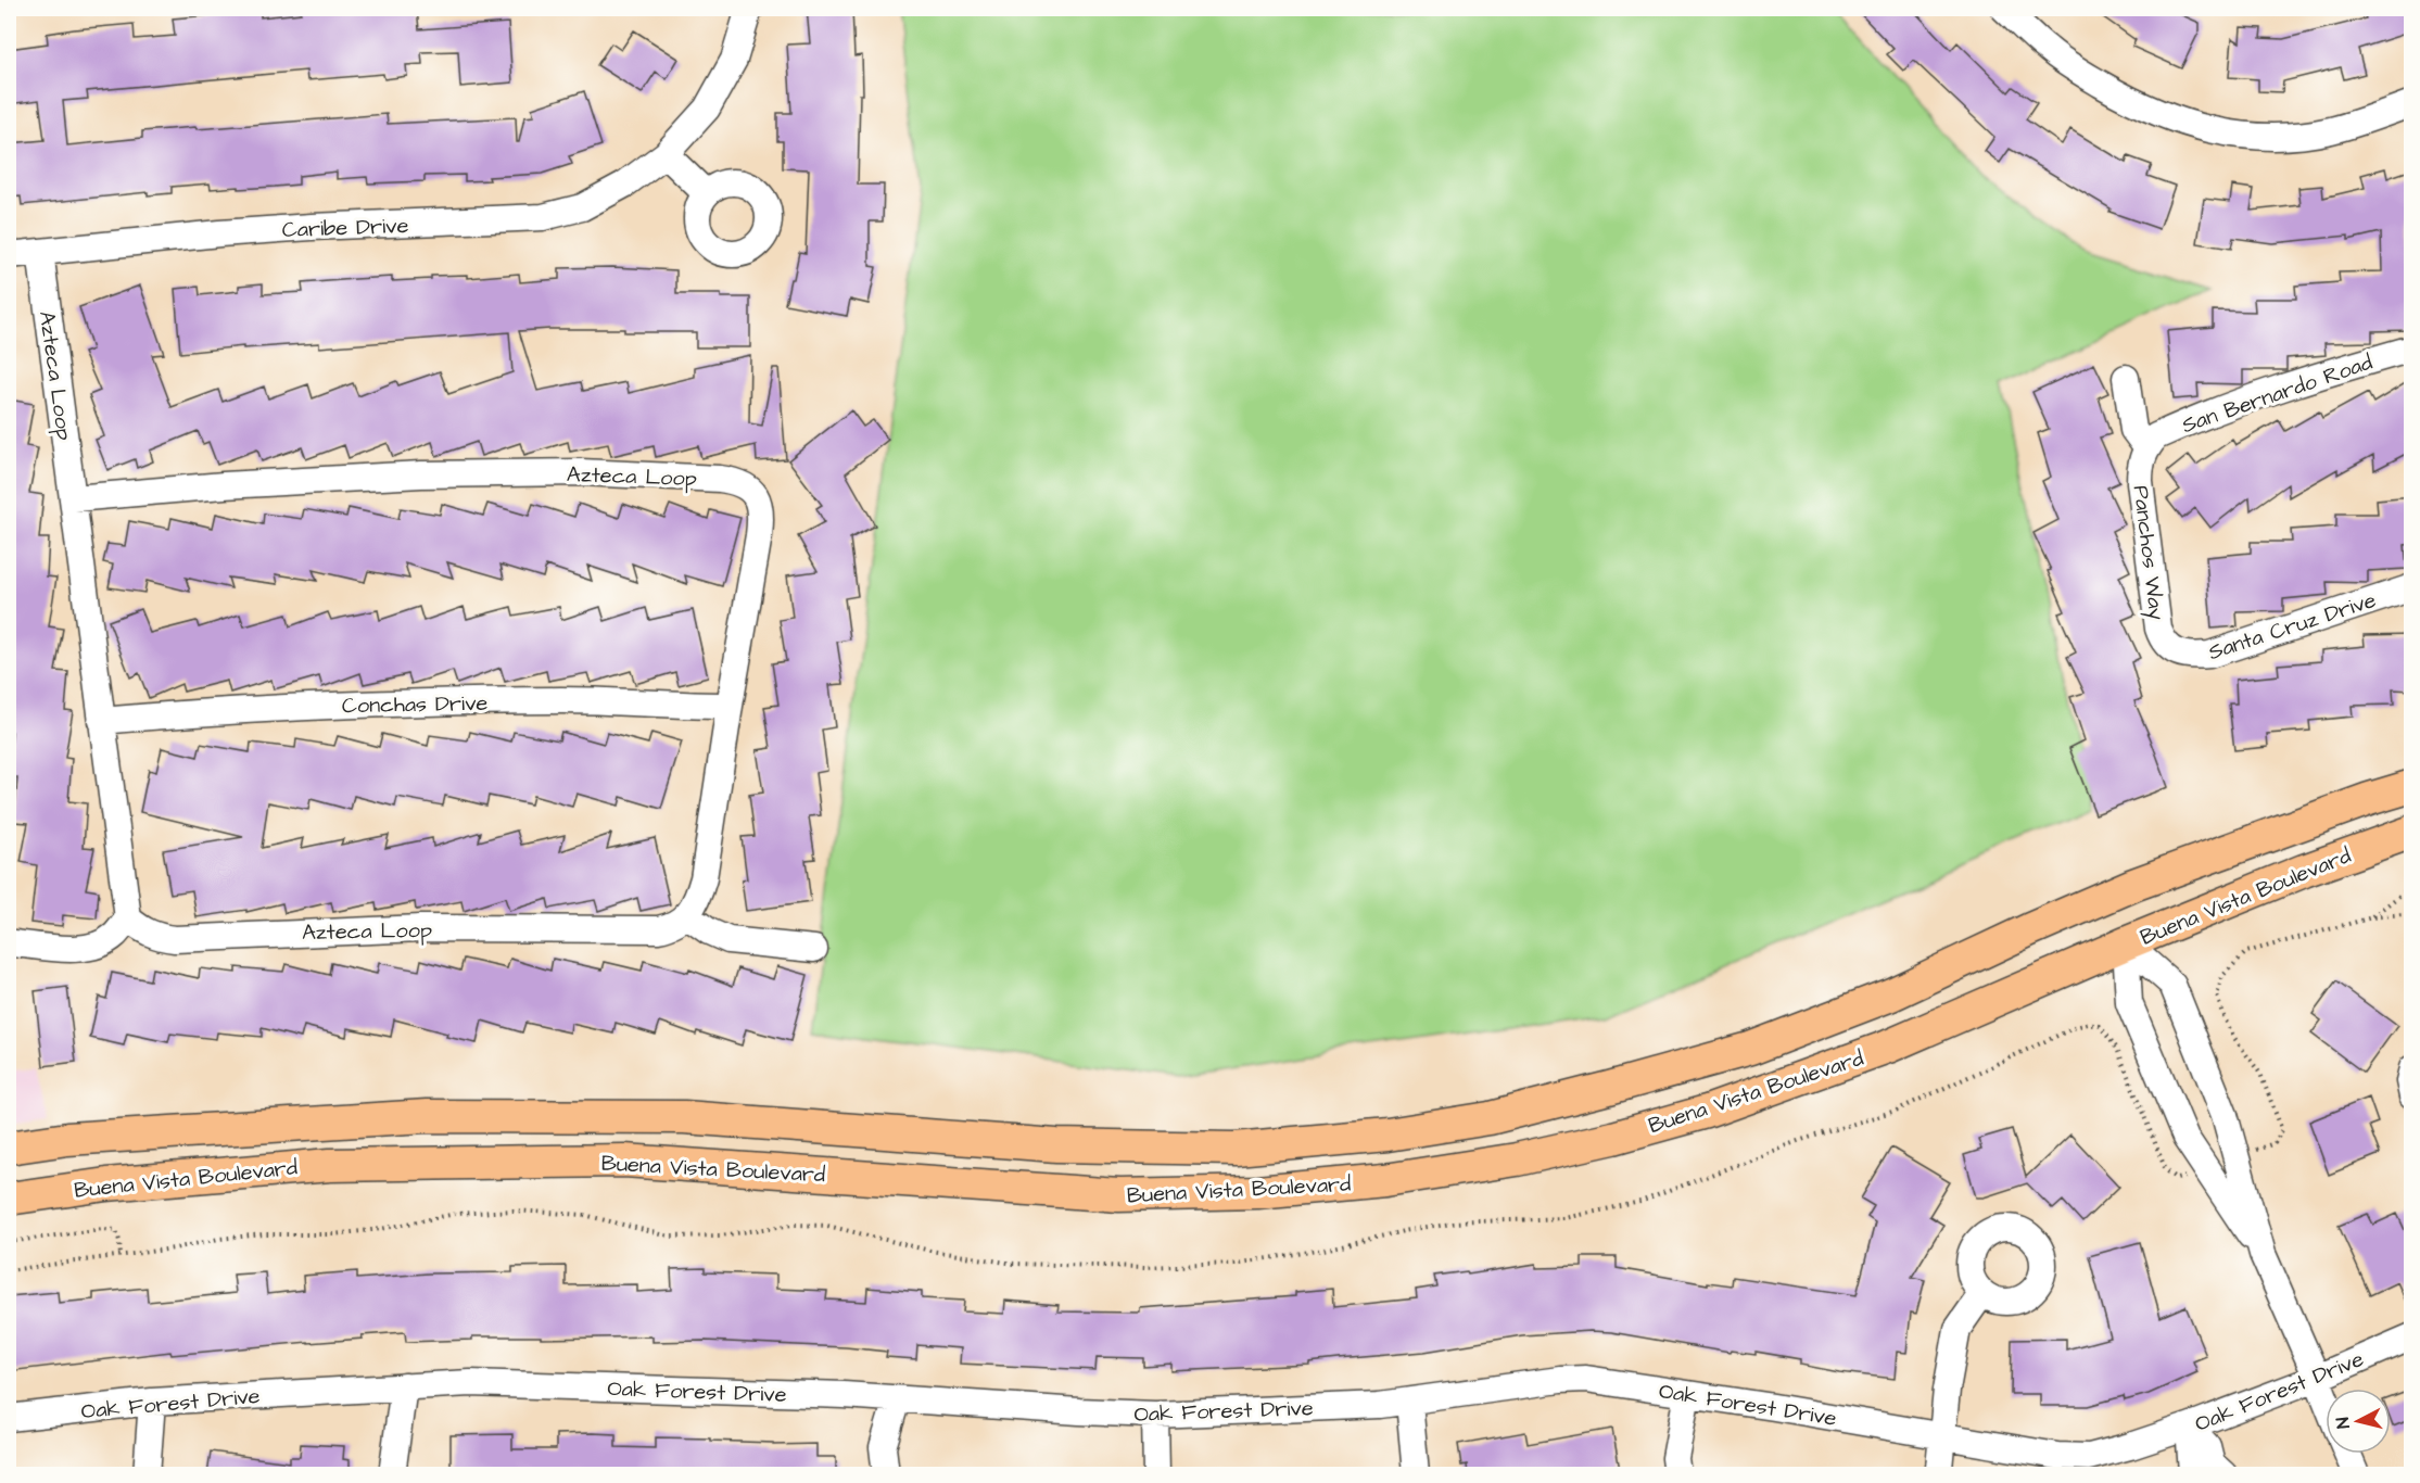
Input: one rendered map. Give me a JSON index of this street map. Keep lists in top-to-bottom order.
{
  "streets": {
    "main road": ["Buena Vista Boulevard"],
    "street": [
      "Caribe Drive",
      "Azteca Loop",
      "San Bernardo Road",
      "Panchos Way",
      "Santa Cruz Drive",
      "Conchas Drive",
      "Oak Forest Drive"
    ]
  },
  "crossings": [
    ["Caribe Drive", "Azteca Loop"],
    ["Azteca Loop", "Conchas Drive"],
    ["San Bernardo Road", "Panchos Way"],
    ["Panchos Way", "Santa Cruz Drive"]
  ],
  "north": "left"
}
